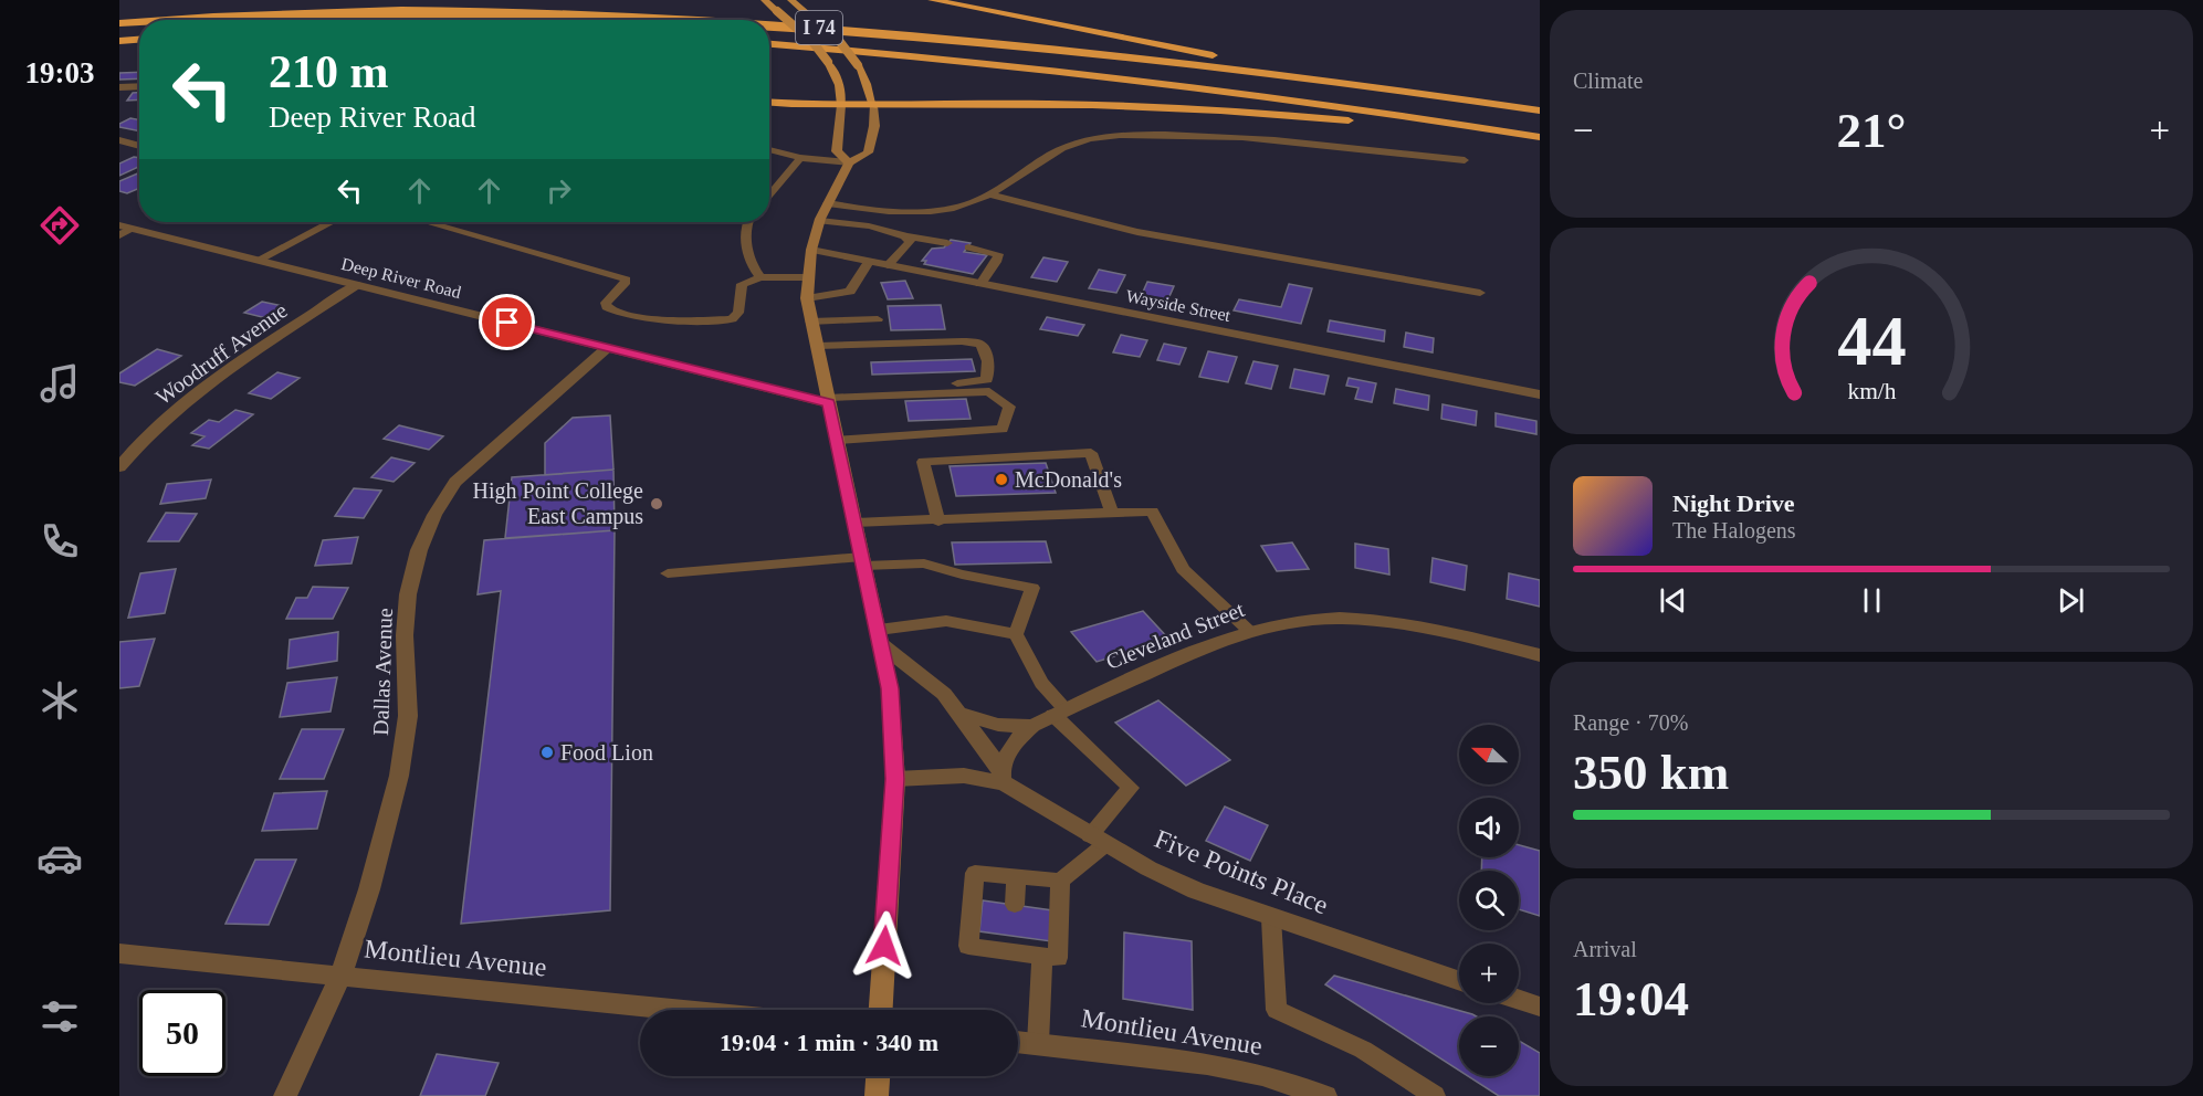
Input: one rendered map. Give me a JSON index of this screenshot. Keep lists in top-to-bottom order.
{
  "streets": {
    "highway": ["I 74"],
    "street": [
      "Deep River Road",
      "Wayside Street",
      "Woodruff Avenue",
      "Cleveland Street",
      "Dallas Avenue",
      "Five Points Place",
      "Montlieu Avenue"
    ]
  },
  "crossings": [
    ["Deep River Road", "Woodruff Avenue"],
    ["Deep River Road", "Dallas Avenue"],
    ["Cleveland Street", "Five Points Place"],
    ["Dallas Avenue", "Montlieu Avenue"]
  ],
  "places": ["McDonald's", "High Point College East Campus", "Food Lion"],
  "north": "left",
  "page": {
    "tabs": "19:03",
    "tile": [
      "Climate",
      ["Range · 70%", "350 km"],
      ["Arrival", "19:04"]
    ],
    "turn": ["210 m", "Deep River Road"],
    "heat": ["−", "21°", "+"],
    "song": ["Night Drive", "The Halogens"],
    "map_buttons": ["+", "−"],
    "limit": "50",
    "trip": "19:04 · 1 min · 340 m",
    "gauge": ["44", "km/h"]
  }
}
